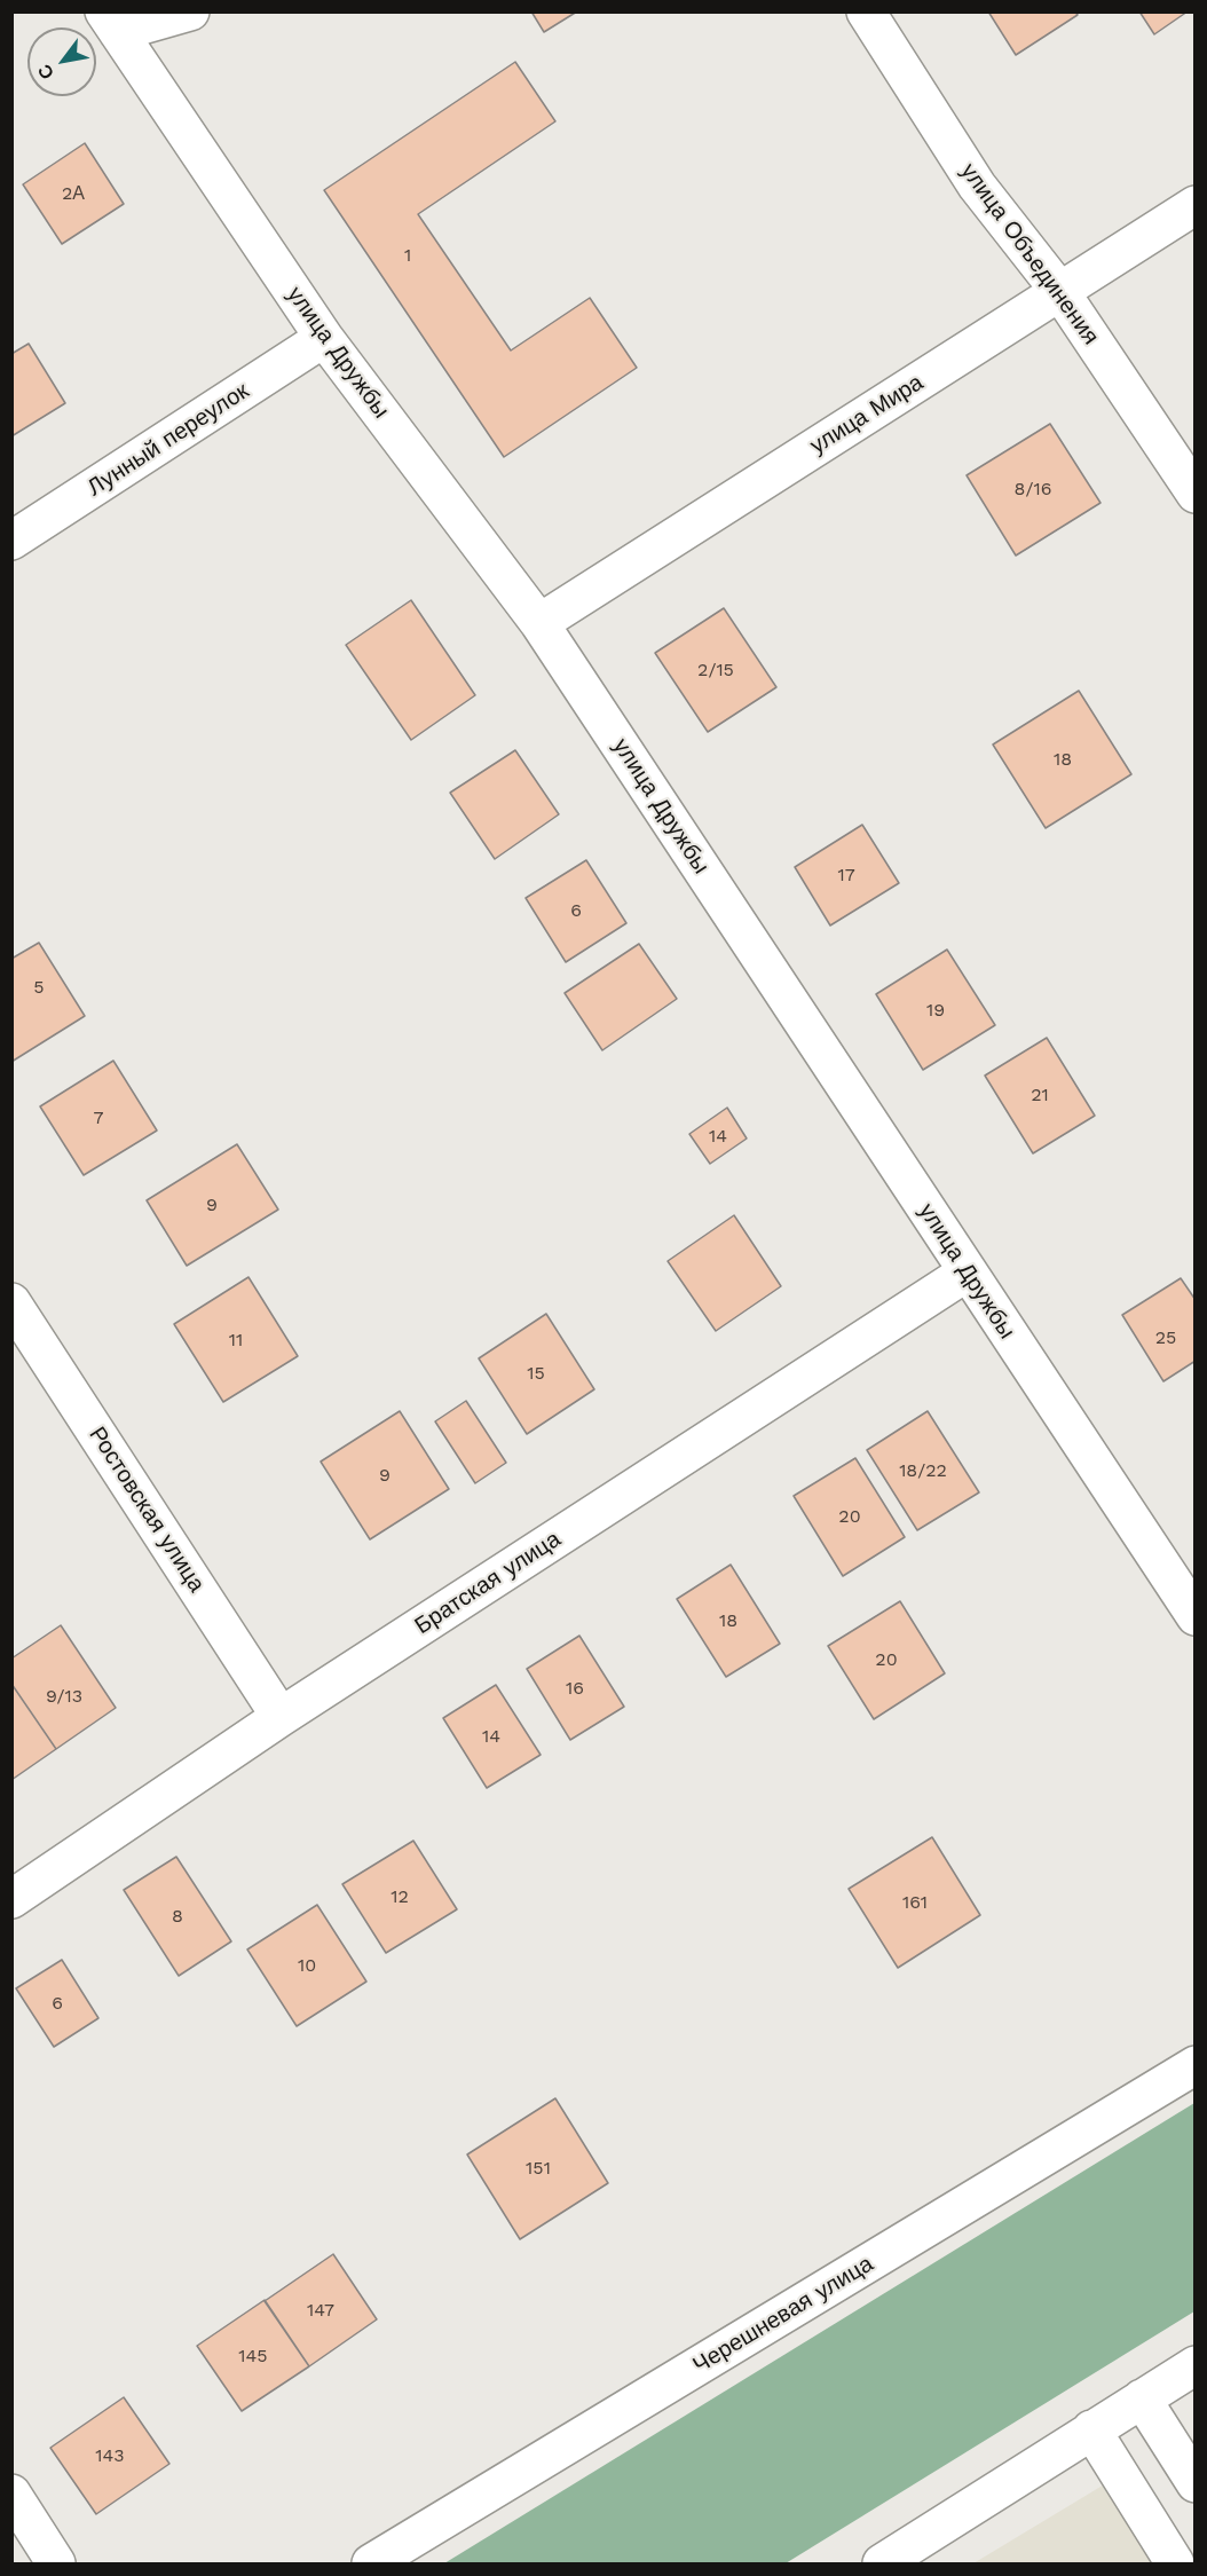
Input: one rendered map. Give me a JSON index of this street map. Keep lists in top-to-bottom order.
{
  "streets": {
    "street": [
      "улица Объединения",
      "улица Дружбы",
      "улица Мира",
      "Лунный переулок",
      "Ростовская улица",
      "Братская улица",
      "Черешневая улица"
    ]
  },
  "crossings": [
    ["улица Объединения", "улица Мира"],
    ["улица Дружбы", "улица Мира"],
    ["улица Дружбы", "Лунный переулок"],
    ["улица Дружбы", "Братская улица"],
    ["Ростовская улица", "Братская улица"]
  ],
  "house_numbers": [
    "2А",
    "1",
    "8/16",
    "2/15",
    "18",
    "17",
    "6",
    "5",
    "19",
    "21",
    "7",
    "14",
    "9",
    "25",
    "11",
    "15",
    "18/22",
    "9",
    "20",
    "18",
    "20",
    "16",
    "9/13",
    "14",
    "12",
    "161",
    "8",
    "10",
    "6",
    "151",
    "147",
    "145",
    "143"
  ],
  "north": "bottom left"
}
